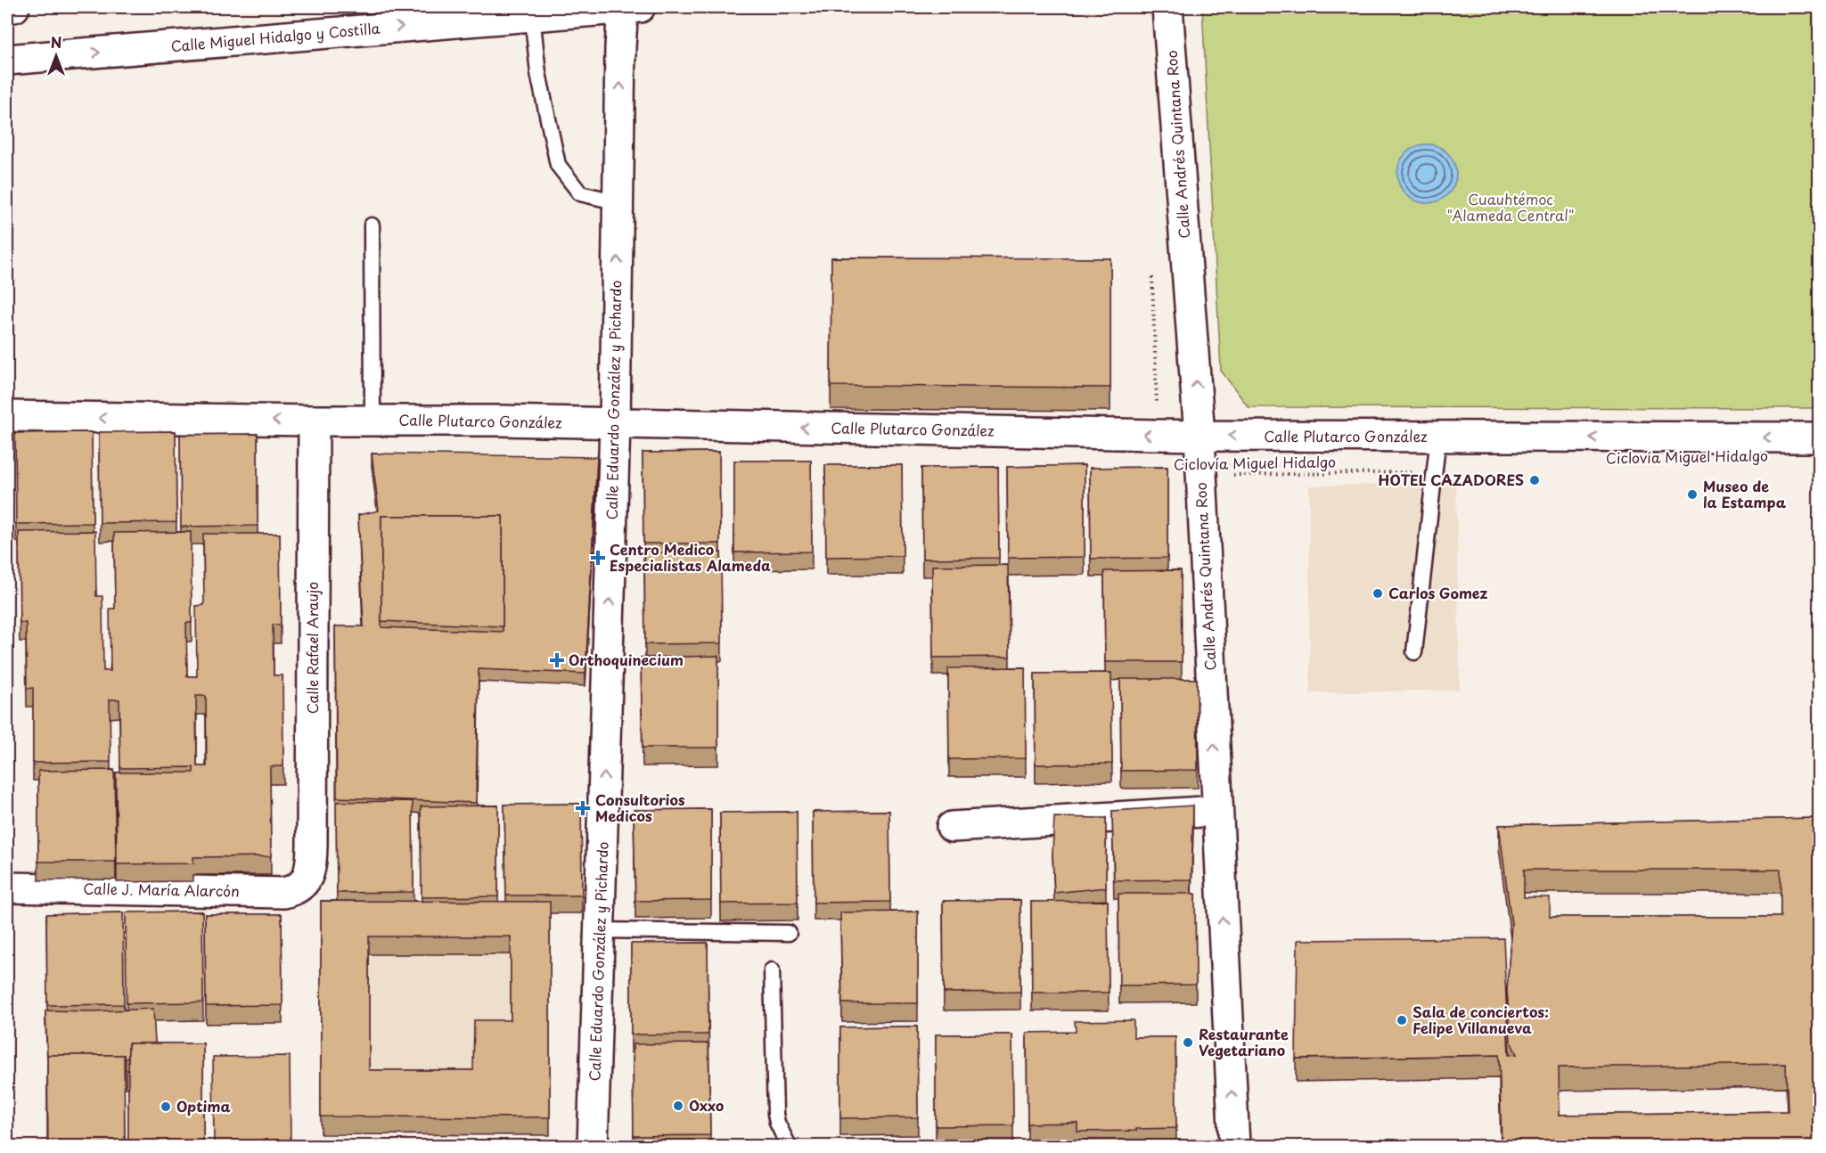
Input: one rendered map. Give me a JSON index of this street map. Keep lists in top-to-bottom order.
{
  "streets": {
    "street": [
      "Calle Miguel Hidalgo y Costilla",
      "Calle Andrés Quintana Roo",
      "Calle Eduardo González y Pichardo",
      "Calle Plutarco González",
      "Calle Rafael Araujo",
      "Calle J. María Alarcón"
    ],
    "path": ["Ciclovía Miguel Hidalgo"]
  },
  "crossings": [
    ["Calle Miguel Hidalgo y Costilla", "Calle Eduardo González y Pichardo"],
    ["Calle Andrés Quintana Roo", "Calle Plutarco González"],
    ["Calle Andrés Quintana Roo", "Ciclovía Miguel Hidalgo"],
    ["Calle Eduardo González y Pichardo", "Calle Plutarco González"],
    ["Calle Plutarco González", "Calle Rafael Araujo"],
    ["Calle Rafael Araujo", "Calle J. María Alarcón"]
  ],
  "one_way": [
    "Calle Miguel Hidalgo y Costilla",
    "Calle Andrés Quintana Roo",
    "Calle Eduardo González y Pichardo",
    "Calle Plutarco González"
  ],
  "parks": ["Cuauhtémoc \"Alameda Central\""],
  "places": {
    "other": [
      "HOTEL CAZADORES",
      "Museo de la Estampa",
      "Carlos Gomez",
      "Sala de conciertos: Felipe Villanueva",
      "Restaurante Vegetariano",
      "Oxxo",
      "Optima"
    ],
    "health": ["Centro Medico Especialistas Alameda", "Orthoquinecium", "Consultorios Medicos"]
  },
  "north": "top"
}
